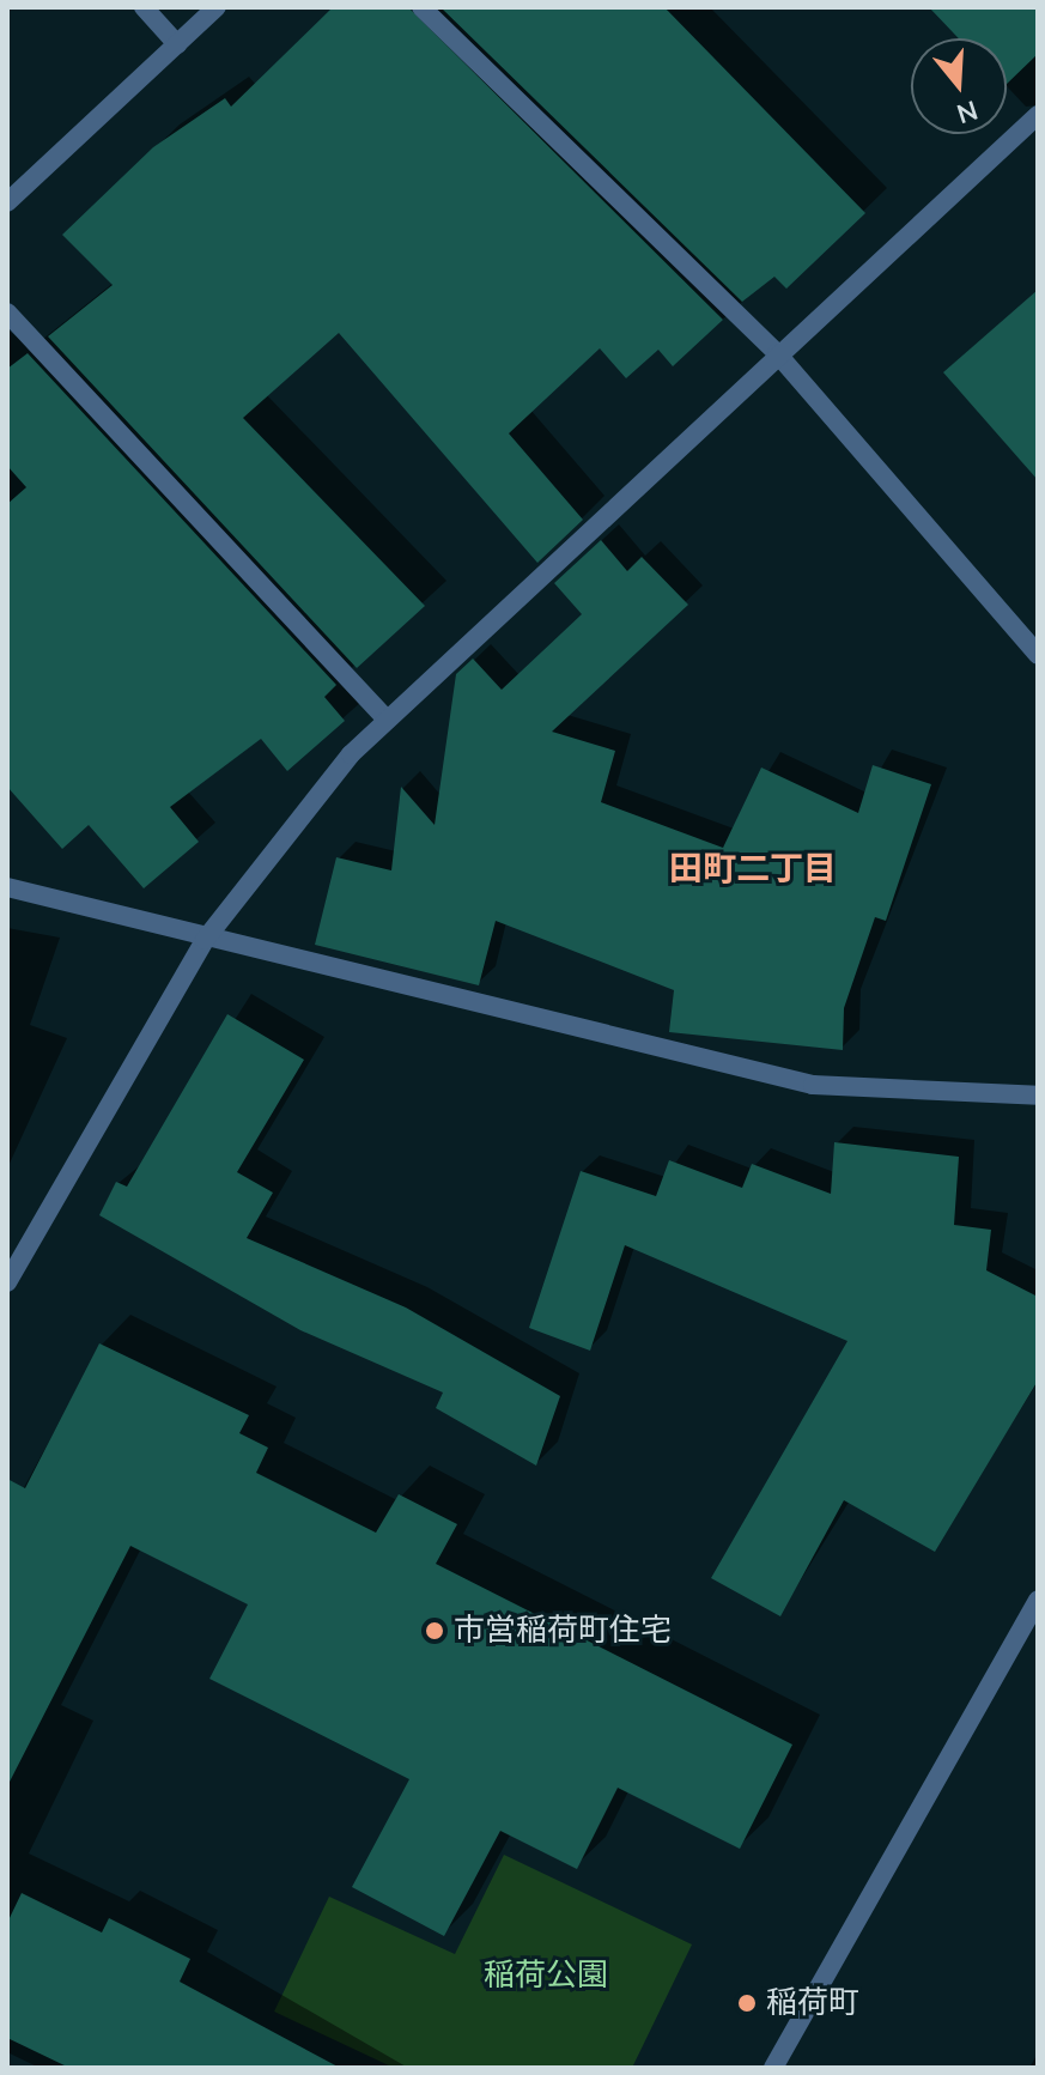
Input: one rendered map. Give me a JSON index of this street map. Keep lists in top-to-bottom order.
{
  "districts": ["田町二丁目"],
  "parks": ["稲荷公園"],
  "places": ["市営稲荷町住宅", "稲荷町"],
  "north": "bottom"
}
